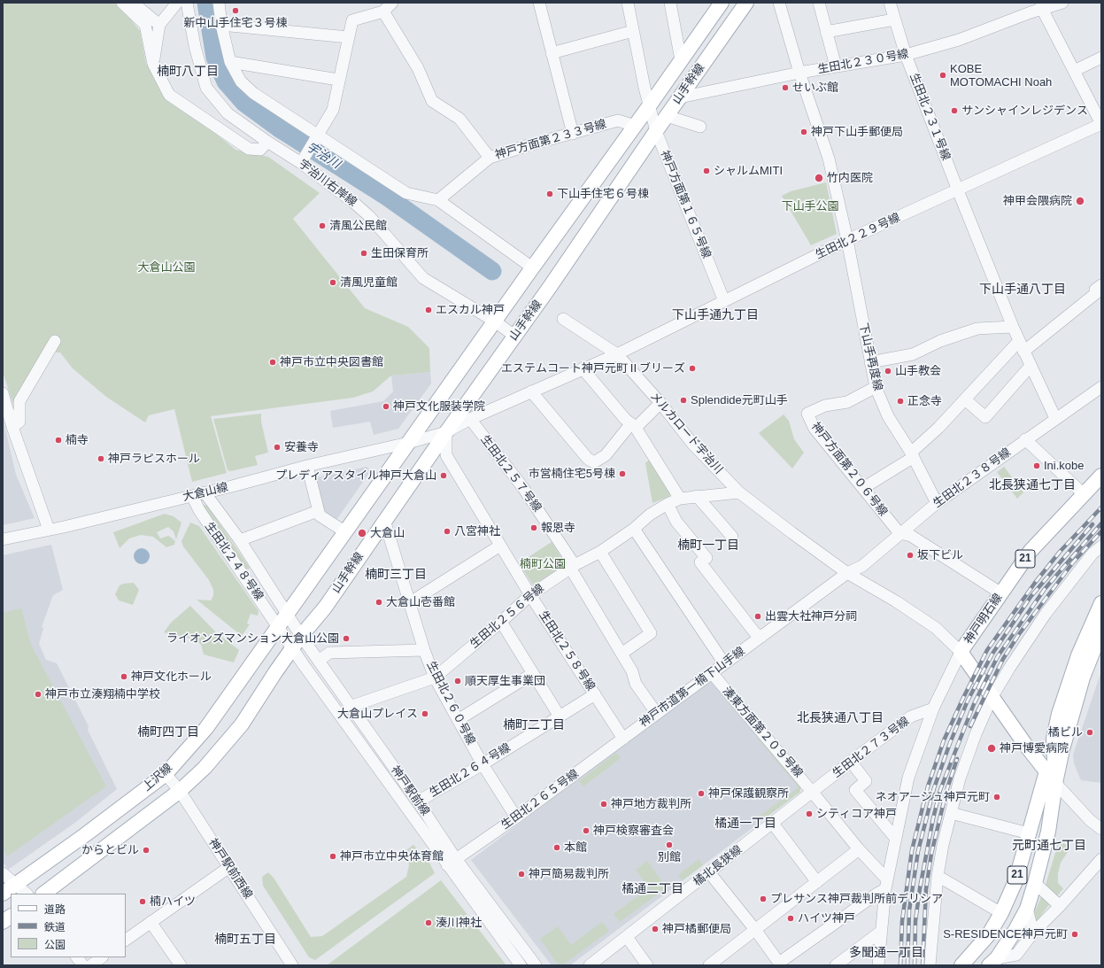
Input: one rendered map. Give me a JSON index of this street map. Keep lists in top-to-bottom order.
{
  "streets": {
    "main road": [
      "山手幹線",
      "21",
      "神戸明石線",
      "上沢線"
    ],
    "street": [
      "生田北２３０号線",
      "生田北２３１号線",
      "神戸方面第２３３号線",
      "宇治川右岸線",
      "神戸方面第１６５号線",
      "生田北２２９号線",
      "下山手再度線",
      "メルカロード宇治川",
      "神戸方面第２０６号線",
      "生田北２５７号線",
      "生田北２３８号線",
      "大倉山線",
      "生田北２４８号線",
      "生田北２５６号線",
      "生田北２５８号線",
      "神戸市道第一楠下山手線",
      "生田北２６０号線",
      "湊東方面第２０９号線",
      "生田北２７３号線",
      "生田北２６４号線",
      "神戸駅前線",
      "生田北２６５号線",
      "橘北長狭線",
      "神戸駅前西線"
    ]
  },
  "crossings": [
    ["生田北２３０号線", "山手幹線"],
    ["生田北２３０号線", "生田北２３１号線"],
    ["生田北２３０号線", "下山手再度線"],
    ["山手幹線", "神戸方面第２３３号線"],
    ["山手幹線", "宇治川右岸線"],
    ["山手幹線", "神戸方面第１６５号線"],
    ["山手幹線", "大倉山線"],
    ["山手幹線", "生田北２４８号線"],
    ["山手幹線", "生田北２５８号線"],
    ["山手幹線", "生田北２６０号線"],
    ["山手幹線", "上沢線"],
    ["山手幹線", "神戸駅前線"],
    ["生田北２３１号線", "生田北２２９号線"],
    ["生田北２３１号線", "生田北２３８号線"],
    ["神戸方面第１６５号線", "生田北２２９号線"],
    ["生田北２２９号線", "下山手再度線"],
    ["生田北２２９号線", "メルカロード宇治川"],
    ["下山手再度線", "神戸方面第２０６号線"],
    ["下山手再度線", "生田北２３８号線"],
    ["メルカロード宇治川", "生田北２３８号線"],
    ["メルカロード宇治川", "生田北２５６号線"],
    ["メルカロード宇治川", "神戸明石線"],
    ["メルカロード宇治川", "神戸市道第一楠下山手線"],
    ["神戸方面第２０６号線", "生田北２３８号線"],
    ["生田北２５７号線", "生田北２５６号線"],
    ["生田北２５７号線", "神戸市道第一楠下山手線"],
    ["生田北２３８号線", "神戸市道第一楠下山手線"],
    ["大倉山線", "生田北２４８号線"],
    ["21", "神戸明石線"],
    ["生田北２４８号線", "上沢線"],
    ["生田北２４８号線", "神戸駅前線"],
    ["生田北２５６号線", "生田北２５８号線"],
    ["生田北２５６号線", "生田北２６０号線"],
    ["生田北２５６号線", "神戸駅前線"],
    ["生田北２５８号線", "神戸市道第一楠下山手線"],
    ["生田北２５８号線", "生田北２６４号線"],
    ["生田北２５８号線", "生田北２６５号線"],
    ["神戸市道第一楠下山手線", "湊東方面第２０９号線"],
    ["神戸市道第一楠下山手線", "生田北２６５号線"],
    ["生田北２６０号線", "生田北２６４号線"],
    ["生田北２６０号線", "生田北２６５号線"],
    ["湊東方面第２０９号線", "生田北２７３号線"],
    ["湊東方面第２０９号線", "橘北長狭線"],
    ["生田北２７３号線", "橘北長狭線"],
    ["生田北２６４号線", "神戸駅前線"],
    ["上沢線", "神戸駅前線"],
    ["上沢線", "神戸駅前西線"],
    ["神戸駅前線", "生田北２６５号線"]
  ],
  "districts": [
    "楠町八丁目",
    "下山手通八丁目",
    "下山手通九丁目",
    "北長狭通七丁目",
    "楠町一丁目",
    "楠町三丁目",
    "北長狭通八丁目",
    "楠町二丁目",
    "楠町四丁目",
    "橘通一丁目",
    "元町通七丁目",
    "橘通二丁目",
    "楠町五丁目",
    "多聞通一丁目"
  ],
  "water": ["宇治川"],
  "parks": ["下山手公園", "大倉山公園", "楠町公園"],
  "places": [
    "新中山手住宅３号棟",
    "KOBE MOTOMACHI Noah",
    "せいぶ館",
    "サンシャインレジデンス",
    "神戸下山手郵便局",
    "シャルムMITI",
    "竹内医院",
    "下山手住宅６号棟",
    "神甲会隈病院",
    "清風公民館",
    "生田保育所",
    "清風児童館",
    "エスカル神戸",
    "神戸市立中央図書館",
    "エステムコート神戸元町Ⅱブリーズ",
    "山手教会",
    "Splendide元町山手",
    "正念寺",
    "神戸文化服装学院",
    "楠寺",
    "安養寺",
    "神戸ラピスホール",
    "Ini.kobe",
    "市営楠住宅5号棟",
    "プレディアスタイル神戸大倉山",
    "報恩寺",
    "八宮神社",
    "大倉山",
    "坂下ビル",
    "大倉山壱番館",
    "出雲大社神戸分祠",
    "ライオンズマンション大倉山公園",
    "神戸文化ホール",
    "順天厚生事業団",
    "神戸市立湊翔楠中学校",
    "大倉山プレイス",
    "橘ビル",
    "神戸博愛病院",
    "神戸保護観察所",
    "ネオアージュ神戸元町",
    "神戸地方裁判所",
    "シティコア神戸",
    "神戸検察審査会",
    "別館",
    "本館",
    "からとビル",
    "神戸市立中央体育館",
    "神戸簡易裁判所",
    "プレサンス神戸裁判所前デリシア",
    "楠ハイツ",
    "ハイツ神戸",
    "湊川神社",
    "神戸橘郵便局",
    "S-RESIDENCE神戸元町"
  ],
  "legend": ["道路", "鉄道", "公園"]
}
